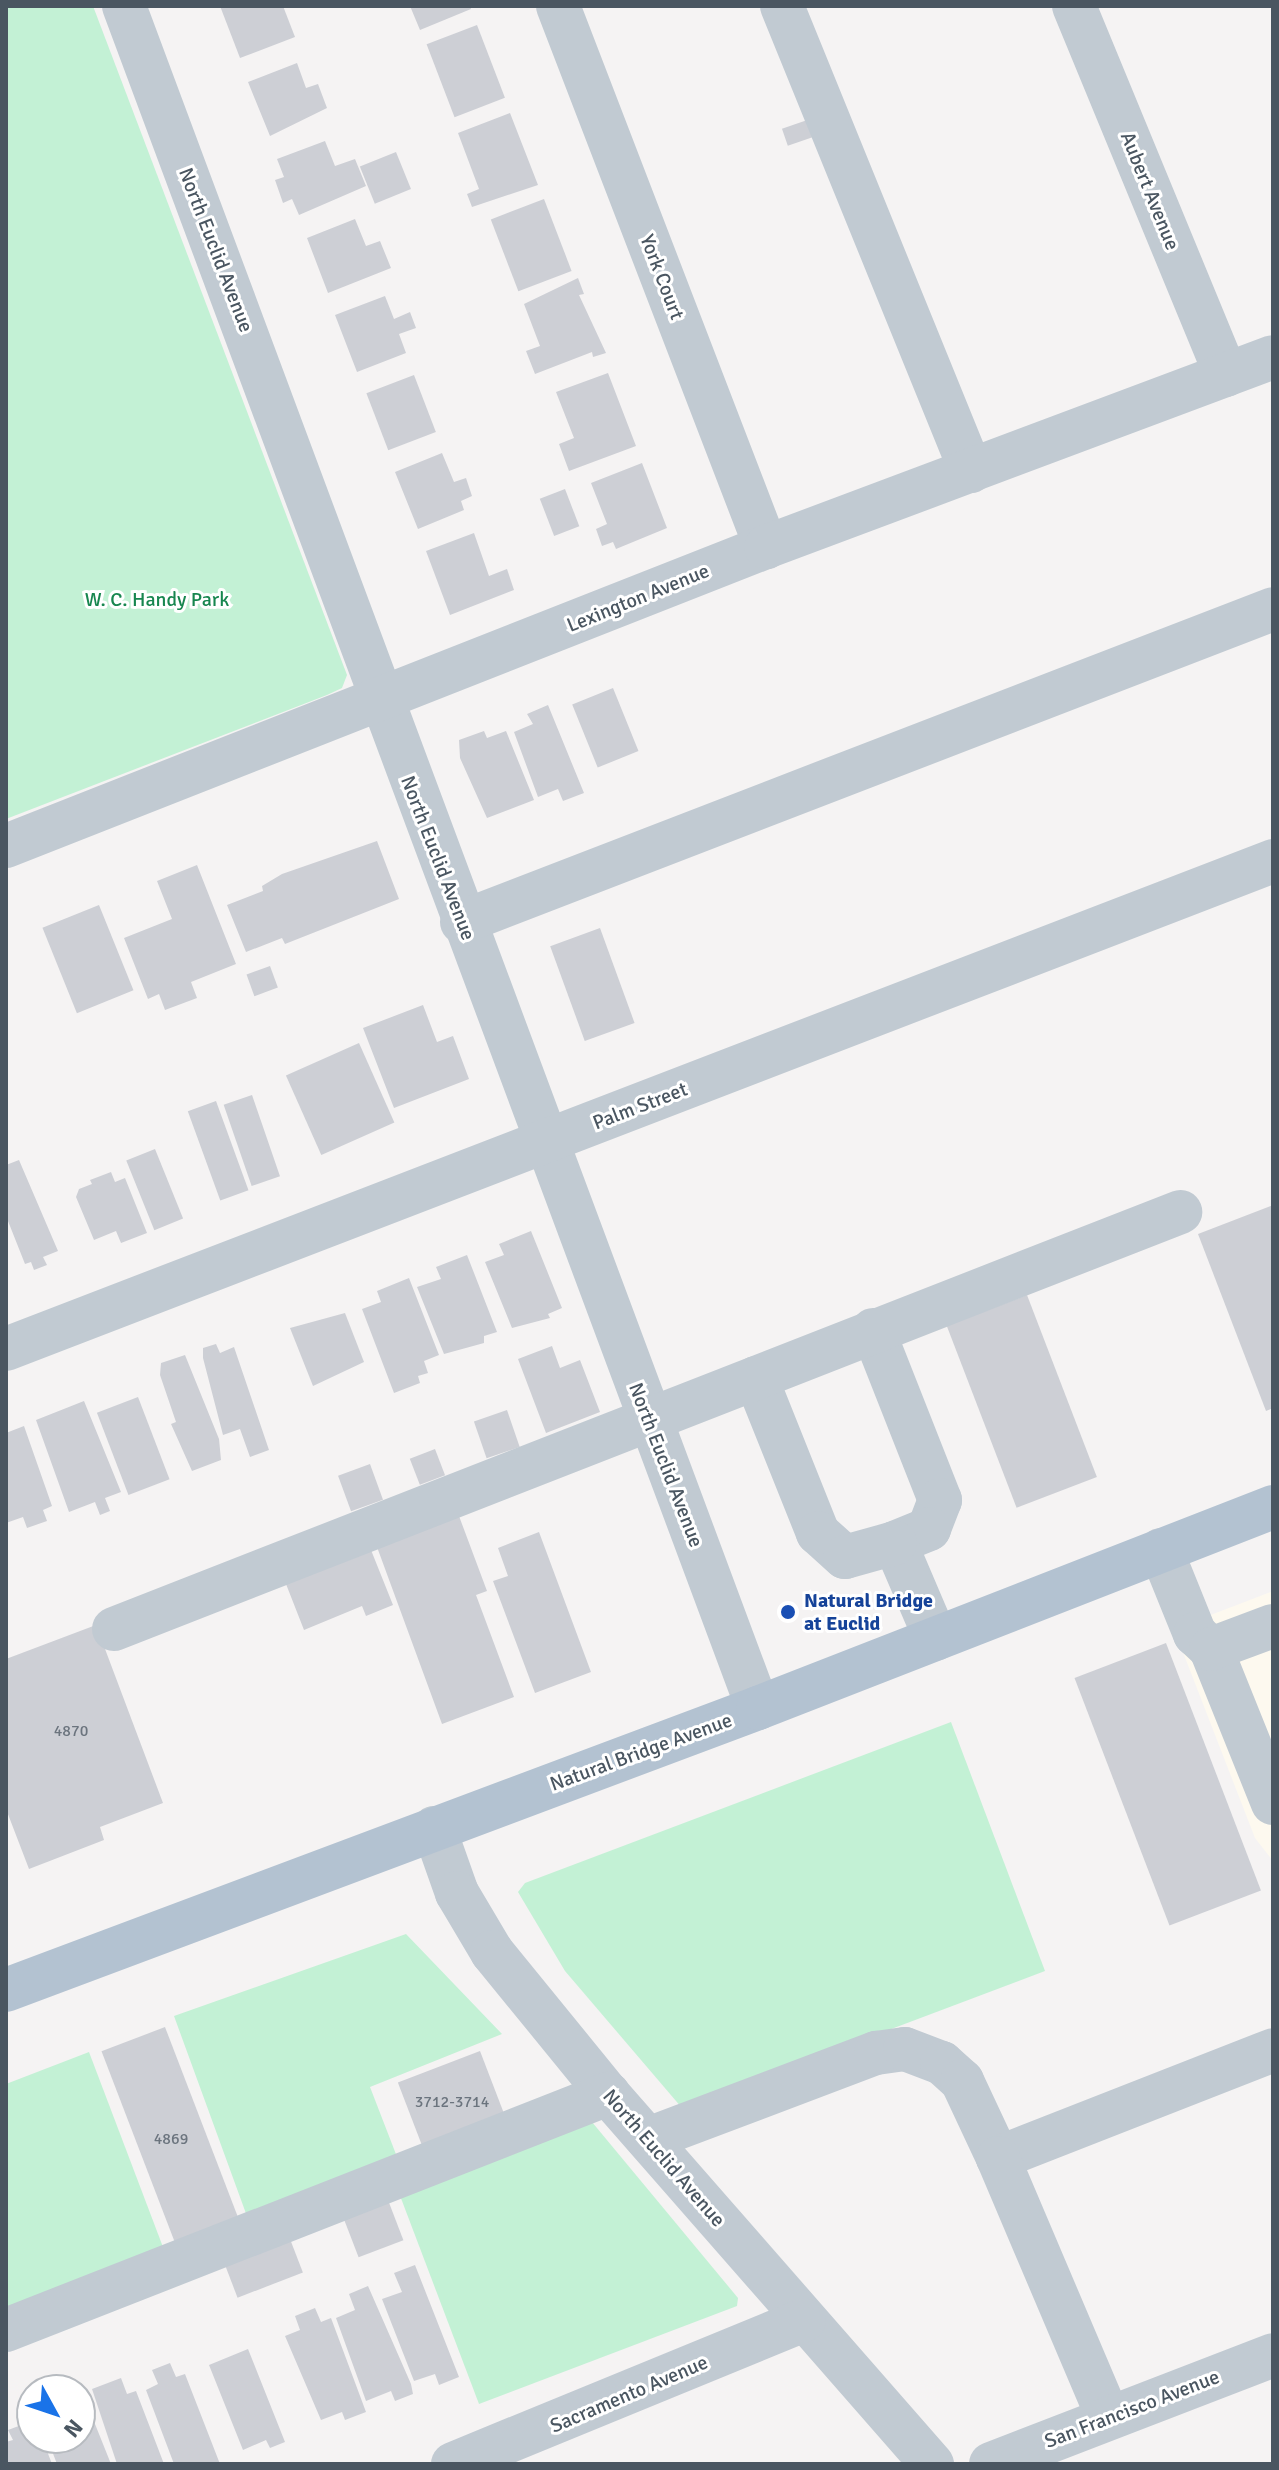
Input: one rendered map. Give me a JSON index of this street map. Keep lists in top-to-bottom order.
{
  "streets": {
    "main road": ["Natural Bridge Avenue"],
    "street": [
      "Aubert Avenue",
      "North Euclid Avenue",
      "York Court",
      "Lexington Avenue",
      "Palm Street",
      "Sacramento Avenue",
      "San Francisco Avenue"
    ]
  },
  "crossings": [
    ["Aubert Avenue", "Lexington Avenue"],
    ["North Euclid Avenue", "Lexington Avenue"],
    ["North Euclid Avenue", "Palm Street"],
    ["North Euclid Avenue", "Natural Bridge Avenue"],
    ["North Euclid Avenue", "Sacramento Avenue"],
    ["York Court", "Lexington Avenue"]
  ],
  "parks": ["W. C. Handy Park"],
  "places": ["Natural Bridge at Euclid"],
  "house_numbers": ["4870", "3712-3714", "4869"],
  "north": "bottom right"
}
